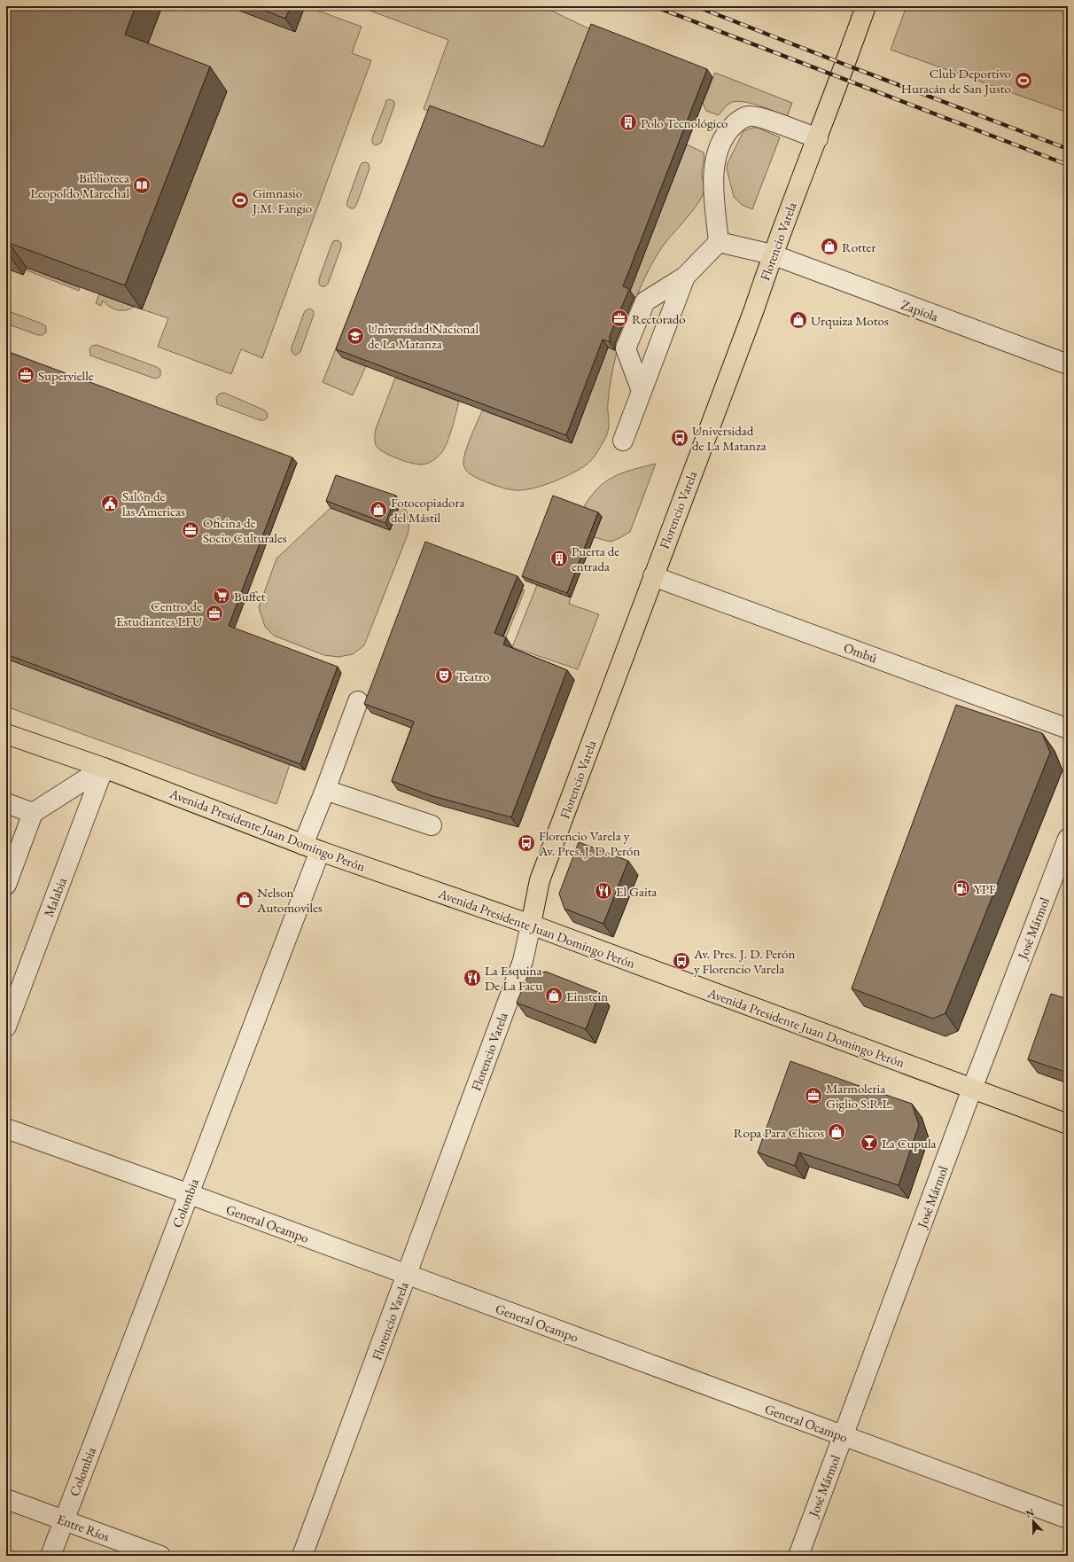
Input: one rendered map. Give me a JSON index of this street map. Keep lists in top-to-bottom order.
{
  "streets": {
    "main road": ["Florencio Varela", "Avenida Presidente Juan Domingo Perón"],
    "street": [
      "Zapiola",
      "Ombú",
      "Malabia",
      "José Mármol",
      "Colombia",
      "General Ocampo",
      "Entre Ríos"
    ]
  },
  "crossings": [
    ["Florencio Varela", "Zapiola"],
    ["Florencio Varela", "Ombú"],
    ["Florencio Varela", "Avenida Presidente Juan Domingo Perón"],
    ["Florencio Varela", "General Ocampo"],
    ["Avenida Presidente Juan Domingo Perón", "Malabia"],
    ["Avenida Presidente Juan Domingo Perón", "José Mármol"],
    ["Avenida Presidente Juan Domingo Perón", "Colombia"],
    ["José Mármol", "General Ocampo"],
    ["Colombia", "General Ocampo"],
    ["Colombia", "Entre Ríos"]
  ],
  "places": {
    "sports": ["Club Deportivo Huracán de San Justo", "Gimnasio J.M. Fangio"],
    "building": ["Polo Tecnológico", "Puerta de entrada"],
    "library": ["Biblioteca Leopoldo Marechal"],
    "shop": [
      "Rotter",
      "Urquiza Motos",
      "Fotocopiadora del Mástil",
      "Nelson Automoviles",
      "Einstein",
      "Ropa Para Chicos"
    ],
    "office": [
      "Rectorado",
      "Supervielle",
      "Oficina de Socio Culturales",
      "Centro de Estudiantes LFU",
      "Marmoleria Giglio S.R.L."
    ],
    "school or university": ["Universidad Nacional de La Matanza"],
    "bus stop": ["Universidad de La Matanza", "Florencio Varela y Av. Pres. J. D. Perón", "Av. Pres. J. D. Perón y Florencio Varela"],
    "public building": ["Salón de las Americas"],
    "supermarket": ["Buffet"],
    "theatre": ["Teatro"],
    "fuel station": ["YPF"],
    "restaurant": ["El Gaita", "La Esquina De La Facu"],
    "bar": ["La Cupula"]
  },
  "north": "top"
}
